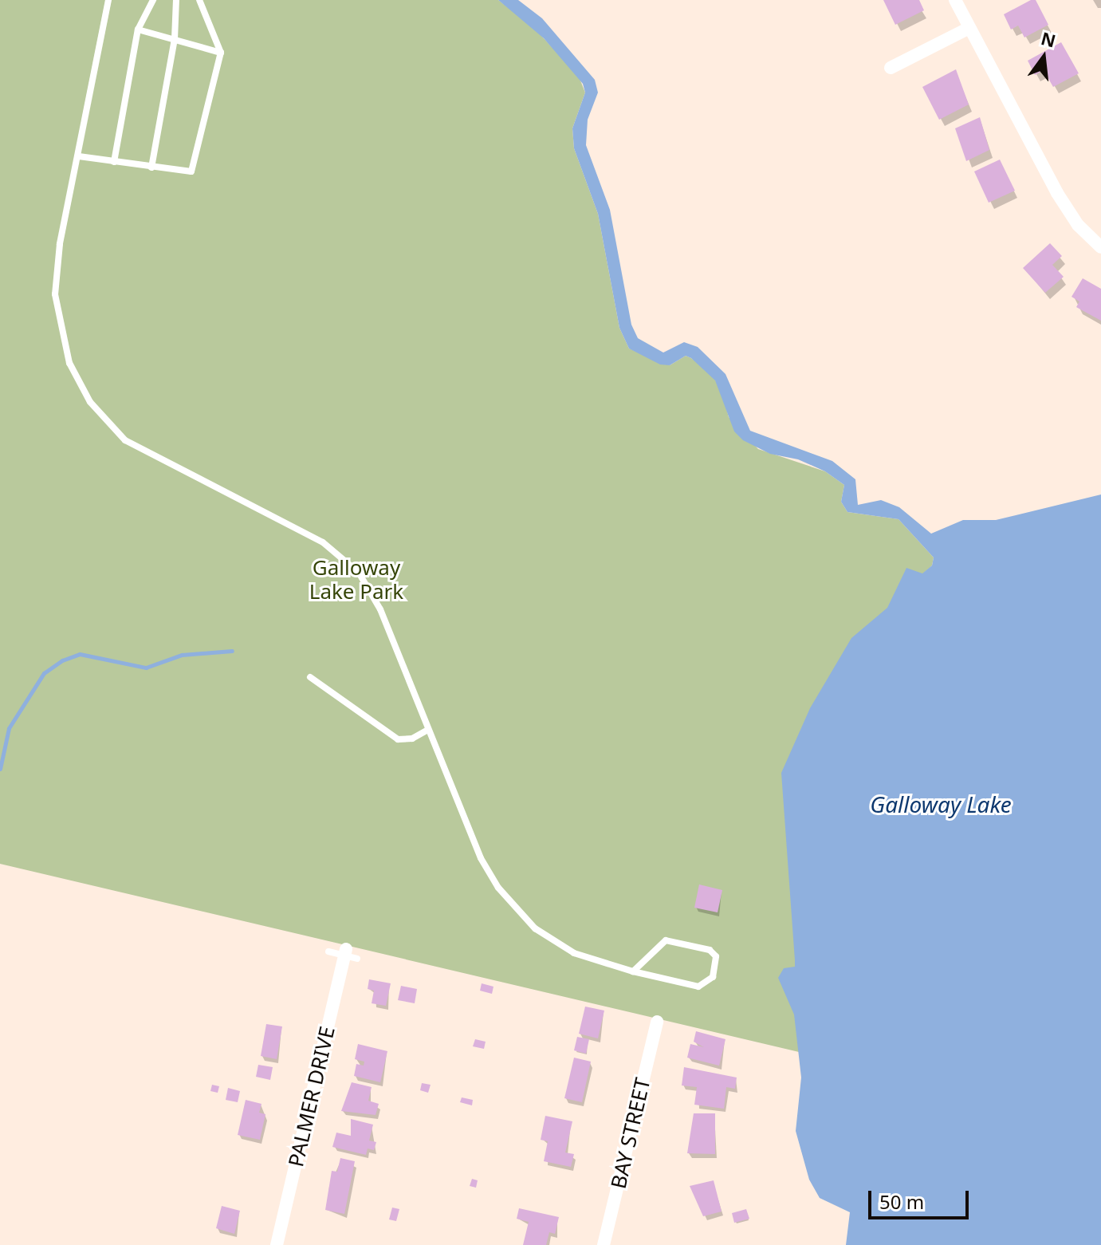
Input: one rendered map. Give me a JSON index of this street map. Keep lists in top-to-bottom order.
{
  "streets": {
    "street": ["PALMER DRIVE", "BAY STREET"]
  },
  "water": ["Galloway Lake"],
  "parks": ["Galloway Lake Park"],
  "scale_bar": "50 m",
  "north": "top"
}
